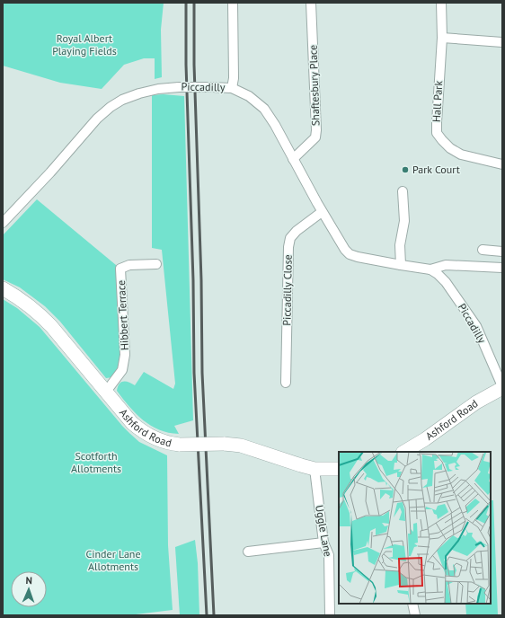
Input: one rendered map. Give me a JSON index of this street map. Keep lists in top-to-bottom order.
{
  "streets": {
    "street": [
      "Shaftesbury Place",
      "Piccadilly",
      "Hall Park",
      "Piccadilly Close",
      "Hibbert Terrace",
      "Ashford Road",
      "Uggle Lane"
    ]
  },
  "crossings": [
    ["Shaftesbury Place", "Piccadilly"],
    ["Piccadilly", "Piccadilly Close"],
    ["Piccadilly", "Ashford Road"],
    ["Hibbert Terrace", "Ashford Road"],
    ["Ashford Road", "Uggle Lane"]
  ],
  "parks": ["Royal Albert Playing Fields", "Scotforth Allotments", "Cinder Lane Allotments"],
  "places": ["Park Court"],
  "north": "top"
}
